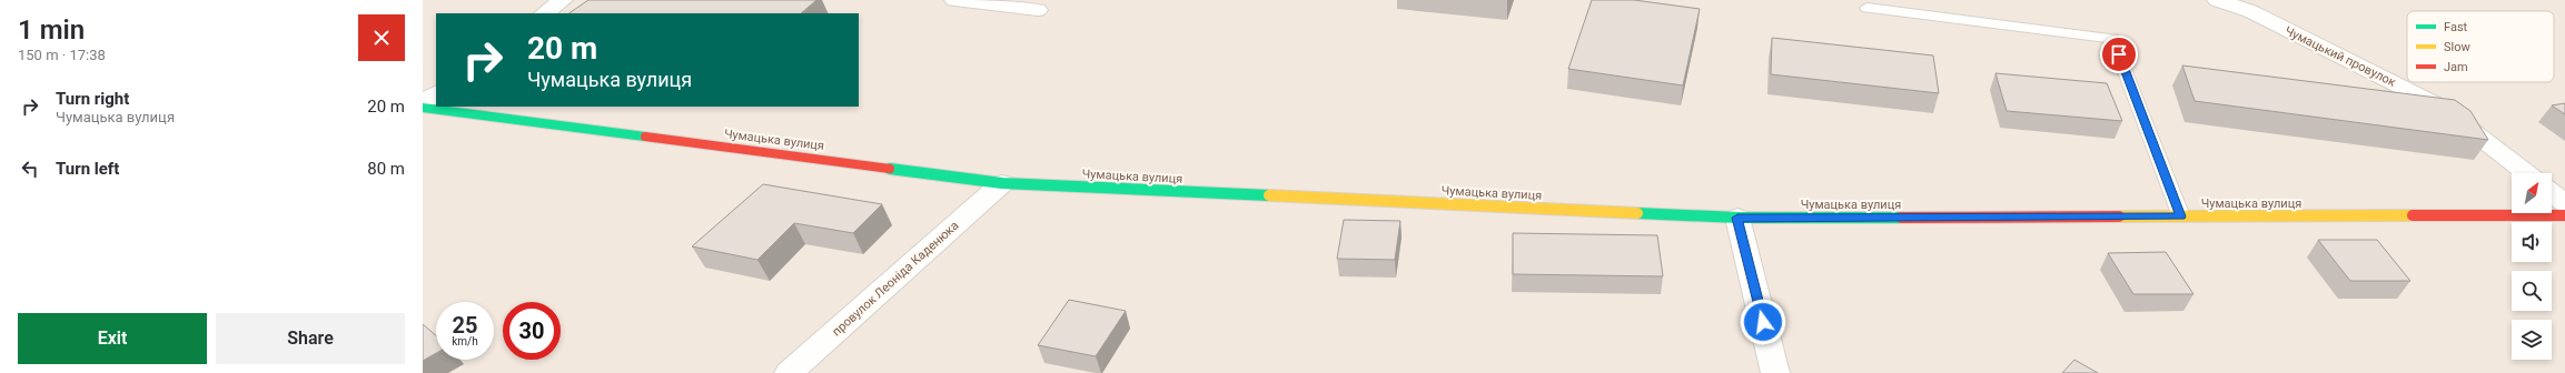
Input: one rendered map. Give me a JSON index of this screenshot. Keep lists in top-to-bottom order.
{
  "streets": {
    "street": ["Чумацький провулок", "Чумацька вулиця", "провулок Леоніда Каденюка"]
  },
  "crossings": [
    ["Чумацька вулиця", "провулок Леоніда Каденюка"]
  ],
  "legend": ["Fast", "Slow", "Jam"],
  "north": "top right",
  "page": {
    "heading": ["1 min", "150 m · 17:38"],
    "turn": ["20 m", "Чумацька вулиця"],
    "list": [
      {
        "name": "Turn right",
        "note": "Чумацька вулиця",
        "value": "20 m"
      },
      {
        "name": "Turn left",
        "value": "80 m"
      }
    ],
    "speed": "25 km/h",
    "limit": "30",
    "buttons": ["Exit", "Share"]
  }
}
